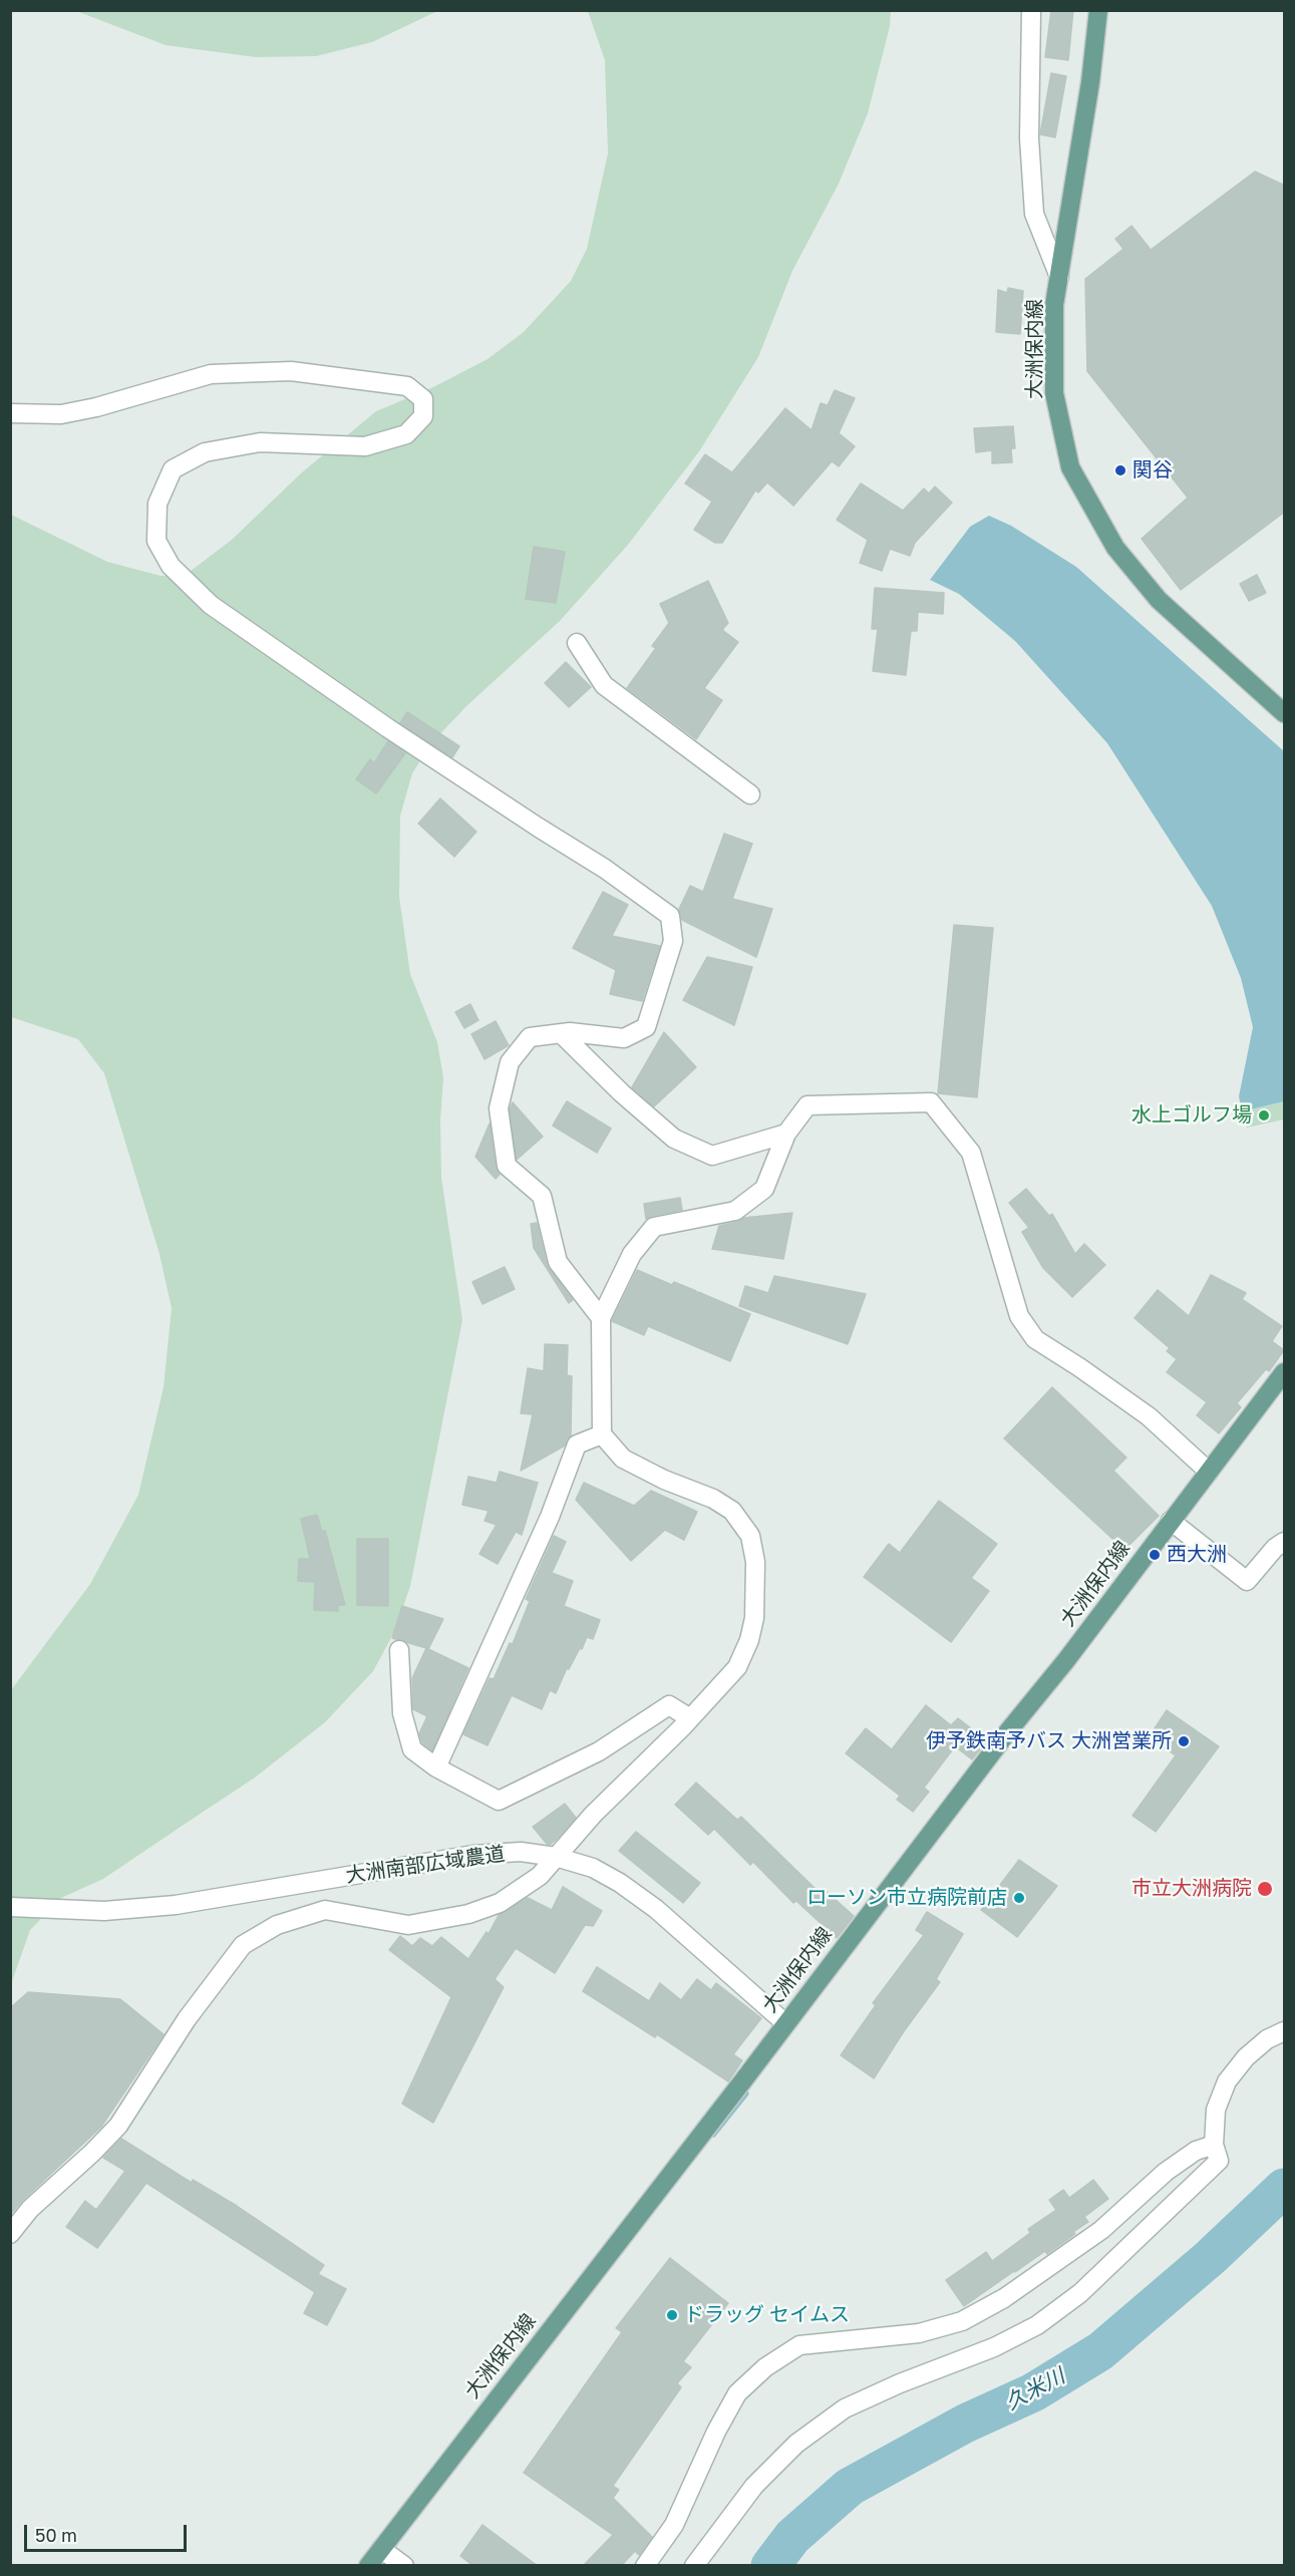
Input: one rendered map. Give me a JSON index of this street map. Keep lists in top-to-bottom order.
{
  "streets": {
    "main road": ["大洲保内線"],
    "street": ["大洲南部広域農道"]
  },
  "crossings": [
    ["大洲保内線", "大洲南部広域農道"]
  ],
  "water": ["久米川"],
  "places": [
    "関谷",
    "水上ゴルフ場",
    "西大洲",
    "伊予鉄南予バス 大洲営業所",
    "市立大洲病院",
    "ローソン市立病院前店",
    "ドラッグ セイムス"
  ],
  "scale_bar": "50 m"
}
